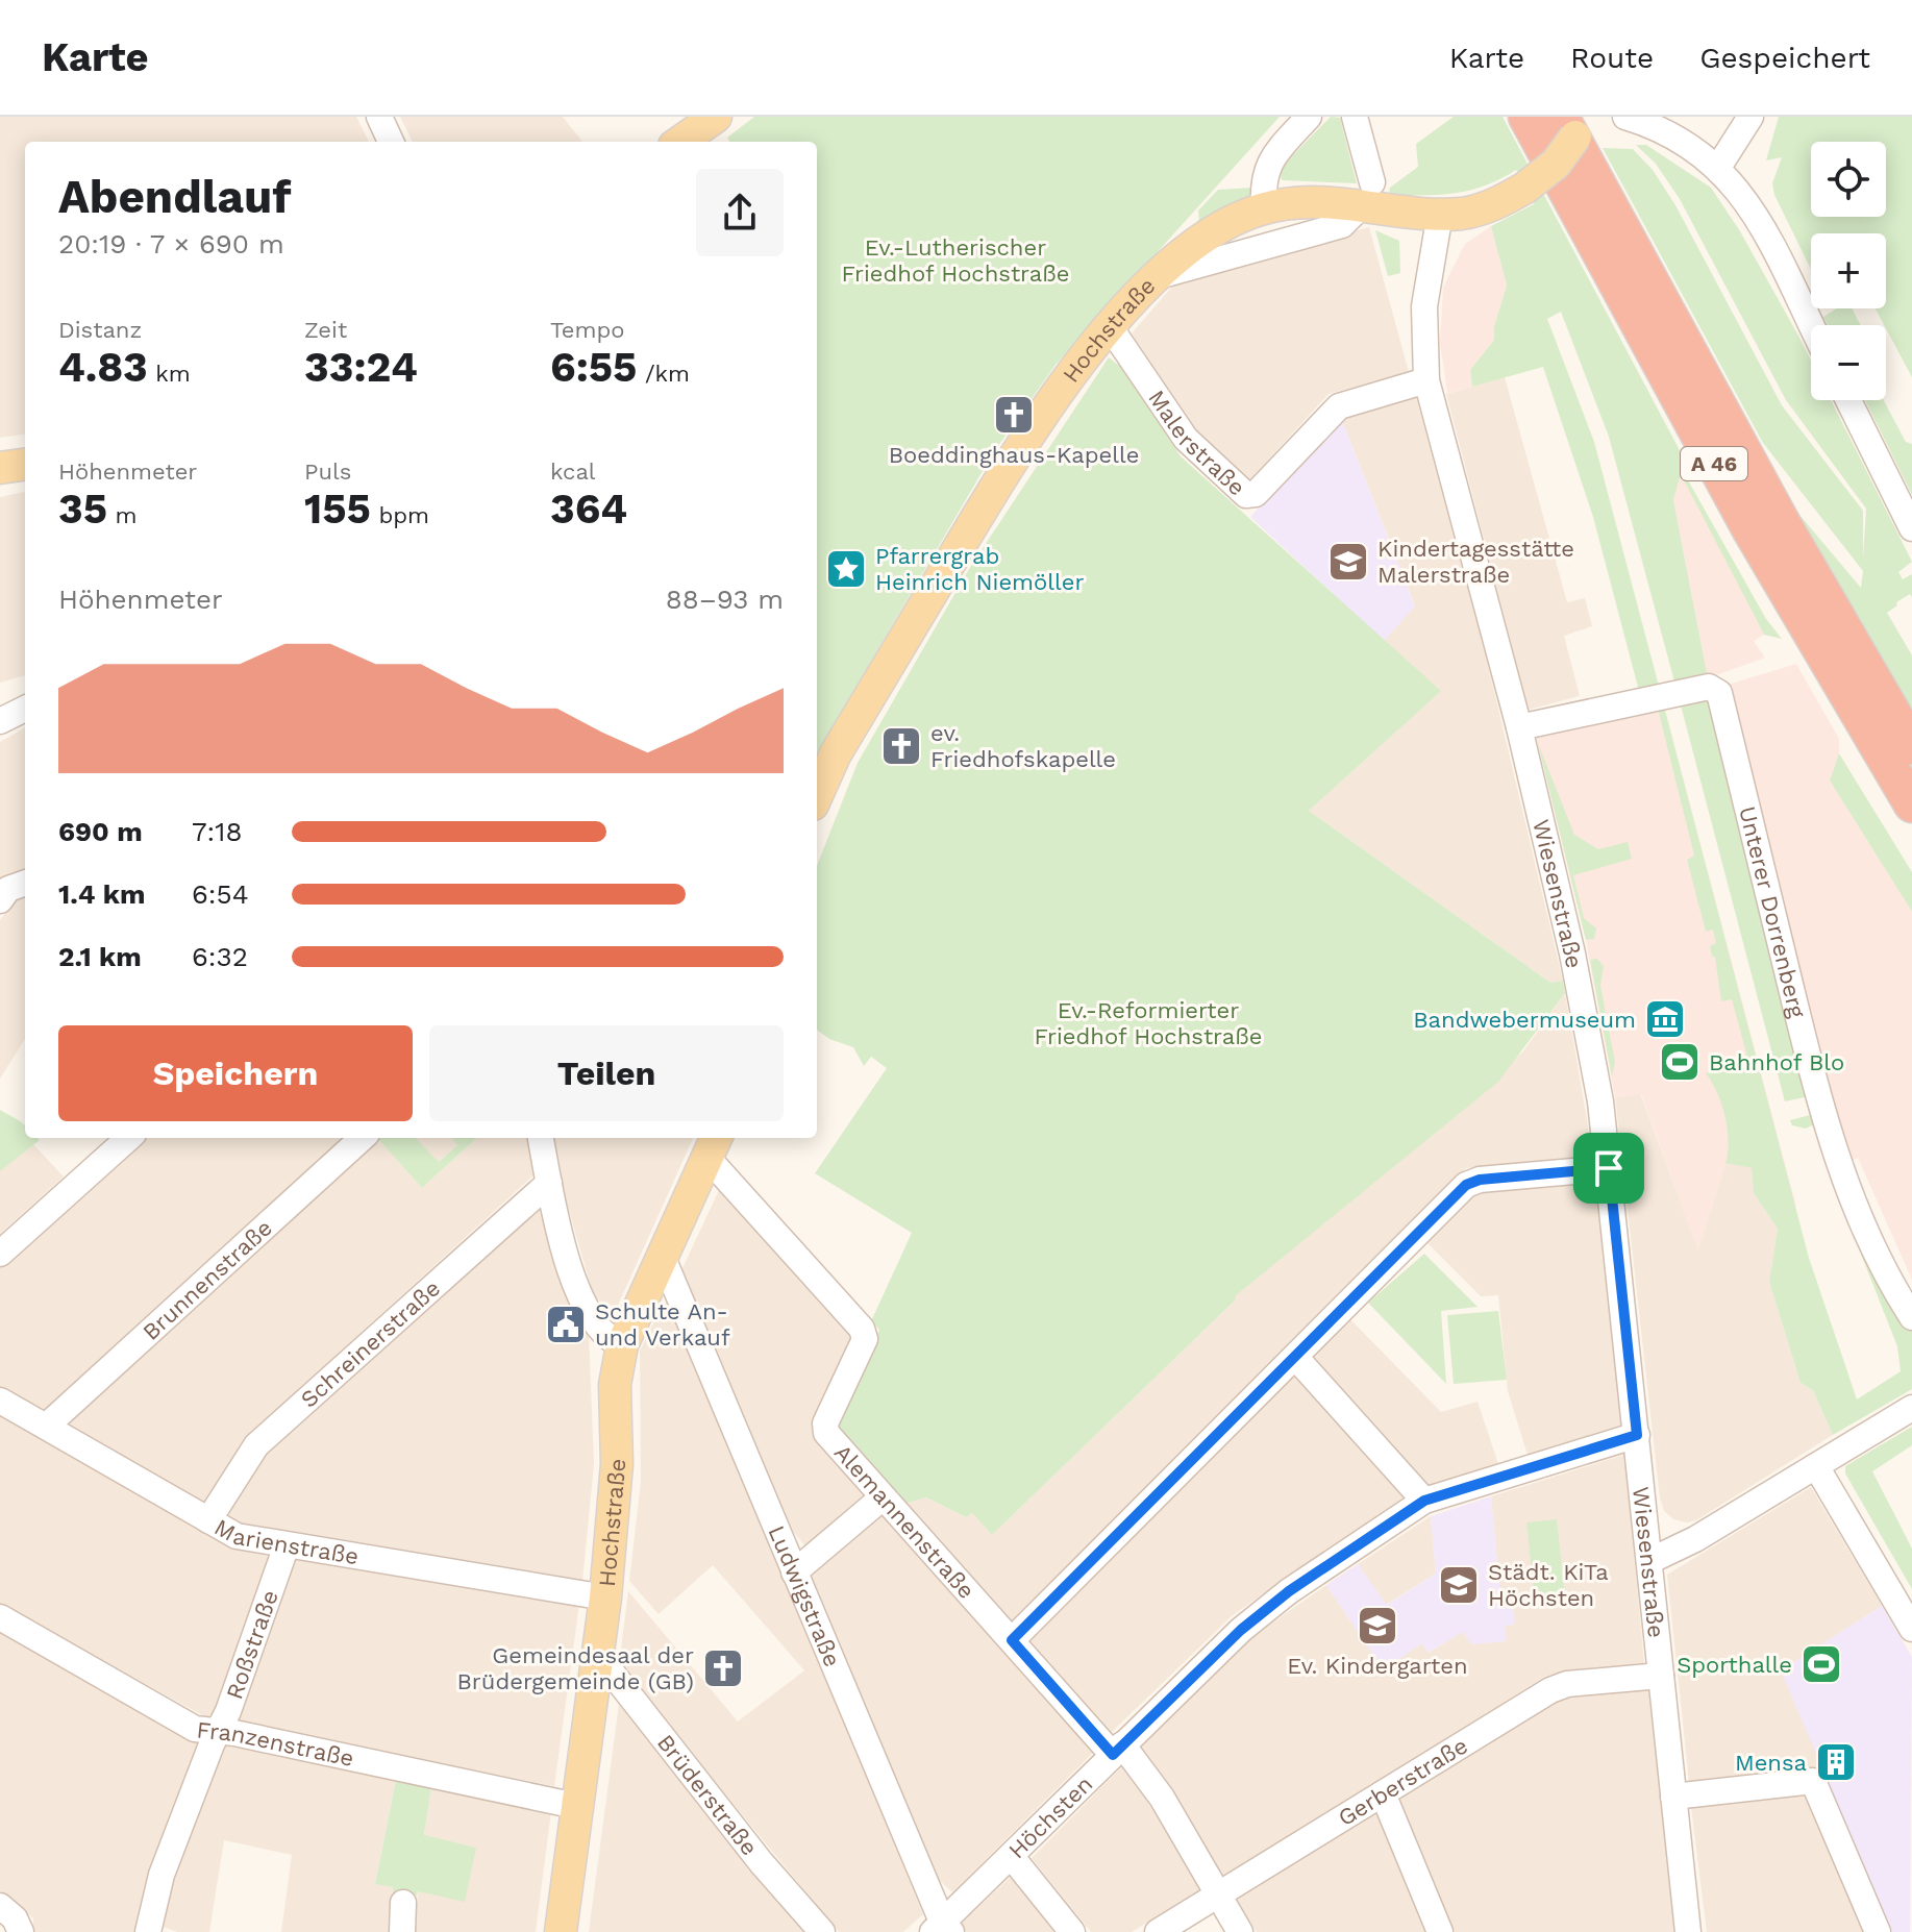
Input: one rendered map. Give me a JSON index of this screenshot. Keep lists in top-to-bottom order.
{
  "streets": {
    "highway": ["A 46"],
    "main road": ["Hochstraße"],
    "street": [
      "Malerstraße",
      "Wiesenstraße",
      "Unterer Dorrenberg",
      "Brunnenstraße",
      "Schreinerstraße",
      "Alemannenstraße",
      "Marienstraße",
      "Ludwigstraße",
      "Roßstraße",
      "Franzenstraße",
      "Gerberstraße",
      "Brüderstraße",
      "Höchsten"
    ]
  },
  "crossings": [
    ["Hochstraße", "Malerstraße"],
    ["Hochstraße", "Wiesenstraße"],
    ["Hochstraße", "Alemannenstraße"],
    ["Hochstraße", "Marienstraße"],
    ["Hochstraße", "Ludwigstraße"],
    ["Hochstraße", "Franzenstraße"],
    ["Hochstraße", "Brüderstraße"],
    ["Malerstraße", "Wiesenstraße"],
    ["Wiesenstraße", "Unterer Dorrenberg"],
    ["Wiesenstraße", "Gerberstraße"],
    ["Wiesenstraße", "Höchsten"],
    ["Brunnenstraße", "Marienstraße"],
    ["Schreinerstraße", "Marienstraße"],
    ["Alemannenstraße", "Gerberstraße"],
    ["Alemannenstraße", "Höchsten"],
    ["Marienstraße", "Roßstraße"],
    ["Ludwigstraße", "Höchsten"],
    ["Roßstraße", "Franzenstraße"]
  ],
  "parks": ["Ev.-Lutherischer Friedhof Hochstraße", "Ev.-Reformierter Friedhof Hochstraße"],
  "places": {
    "church": ["Boeddinghaus-Kapelle", "ev. Friedhofskapelle", "Gemeindesaal der Brüdergemeinde (GB)"],
    "school or university": ["Kindertagesstätte Malerstraße", "Städt. KiTa Höchsten", "Ev. Kindergarten"],
    "place": ["Pfarrergrab Heinrich Niemöller"],
    "museum": ["Bandwebermuseum"],
    "sports": ["Bahnhof Blo", "Sporthalle"],
    "public building": ["Schulte An- und Verkauf"],
    "building": ["Mensa"]
  },
  "page": {
    "header": "Karte",
    "nav": ["Karte", "Route", "Gespeichert"],
    "map_buttons": ["+", "−"],
    "heading": ["Abendlauf", "20:19 · 7 × 690 m"],
    "stats": [
      ["Distanz", "4.83 km"],
      ["Zeit", "33:24"],
      ["Tempo", "6:55 /km"],
      ["Höhenmeter", "35 m"],
      ["Puls", "155 bpm"],
      ["kcal", "364"]
    ],
    "chart": ["Höhenmeter", "88–93 m"],
    "list": [
      {
        "name": "690 m",
        "note": "7:18"
      },
      {
        "name": "1.4 km",
        "note": "6:54"
      },
      {
        "name": "2.1 km",
        "note": "6:32"
      }
    ],
    "buttons": ["Speichern", "Teilen"]
  }
}
